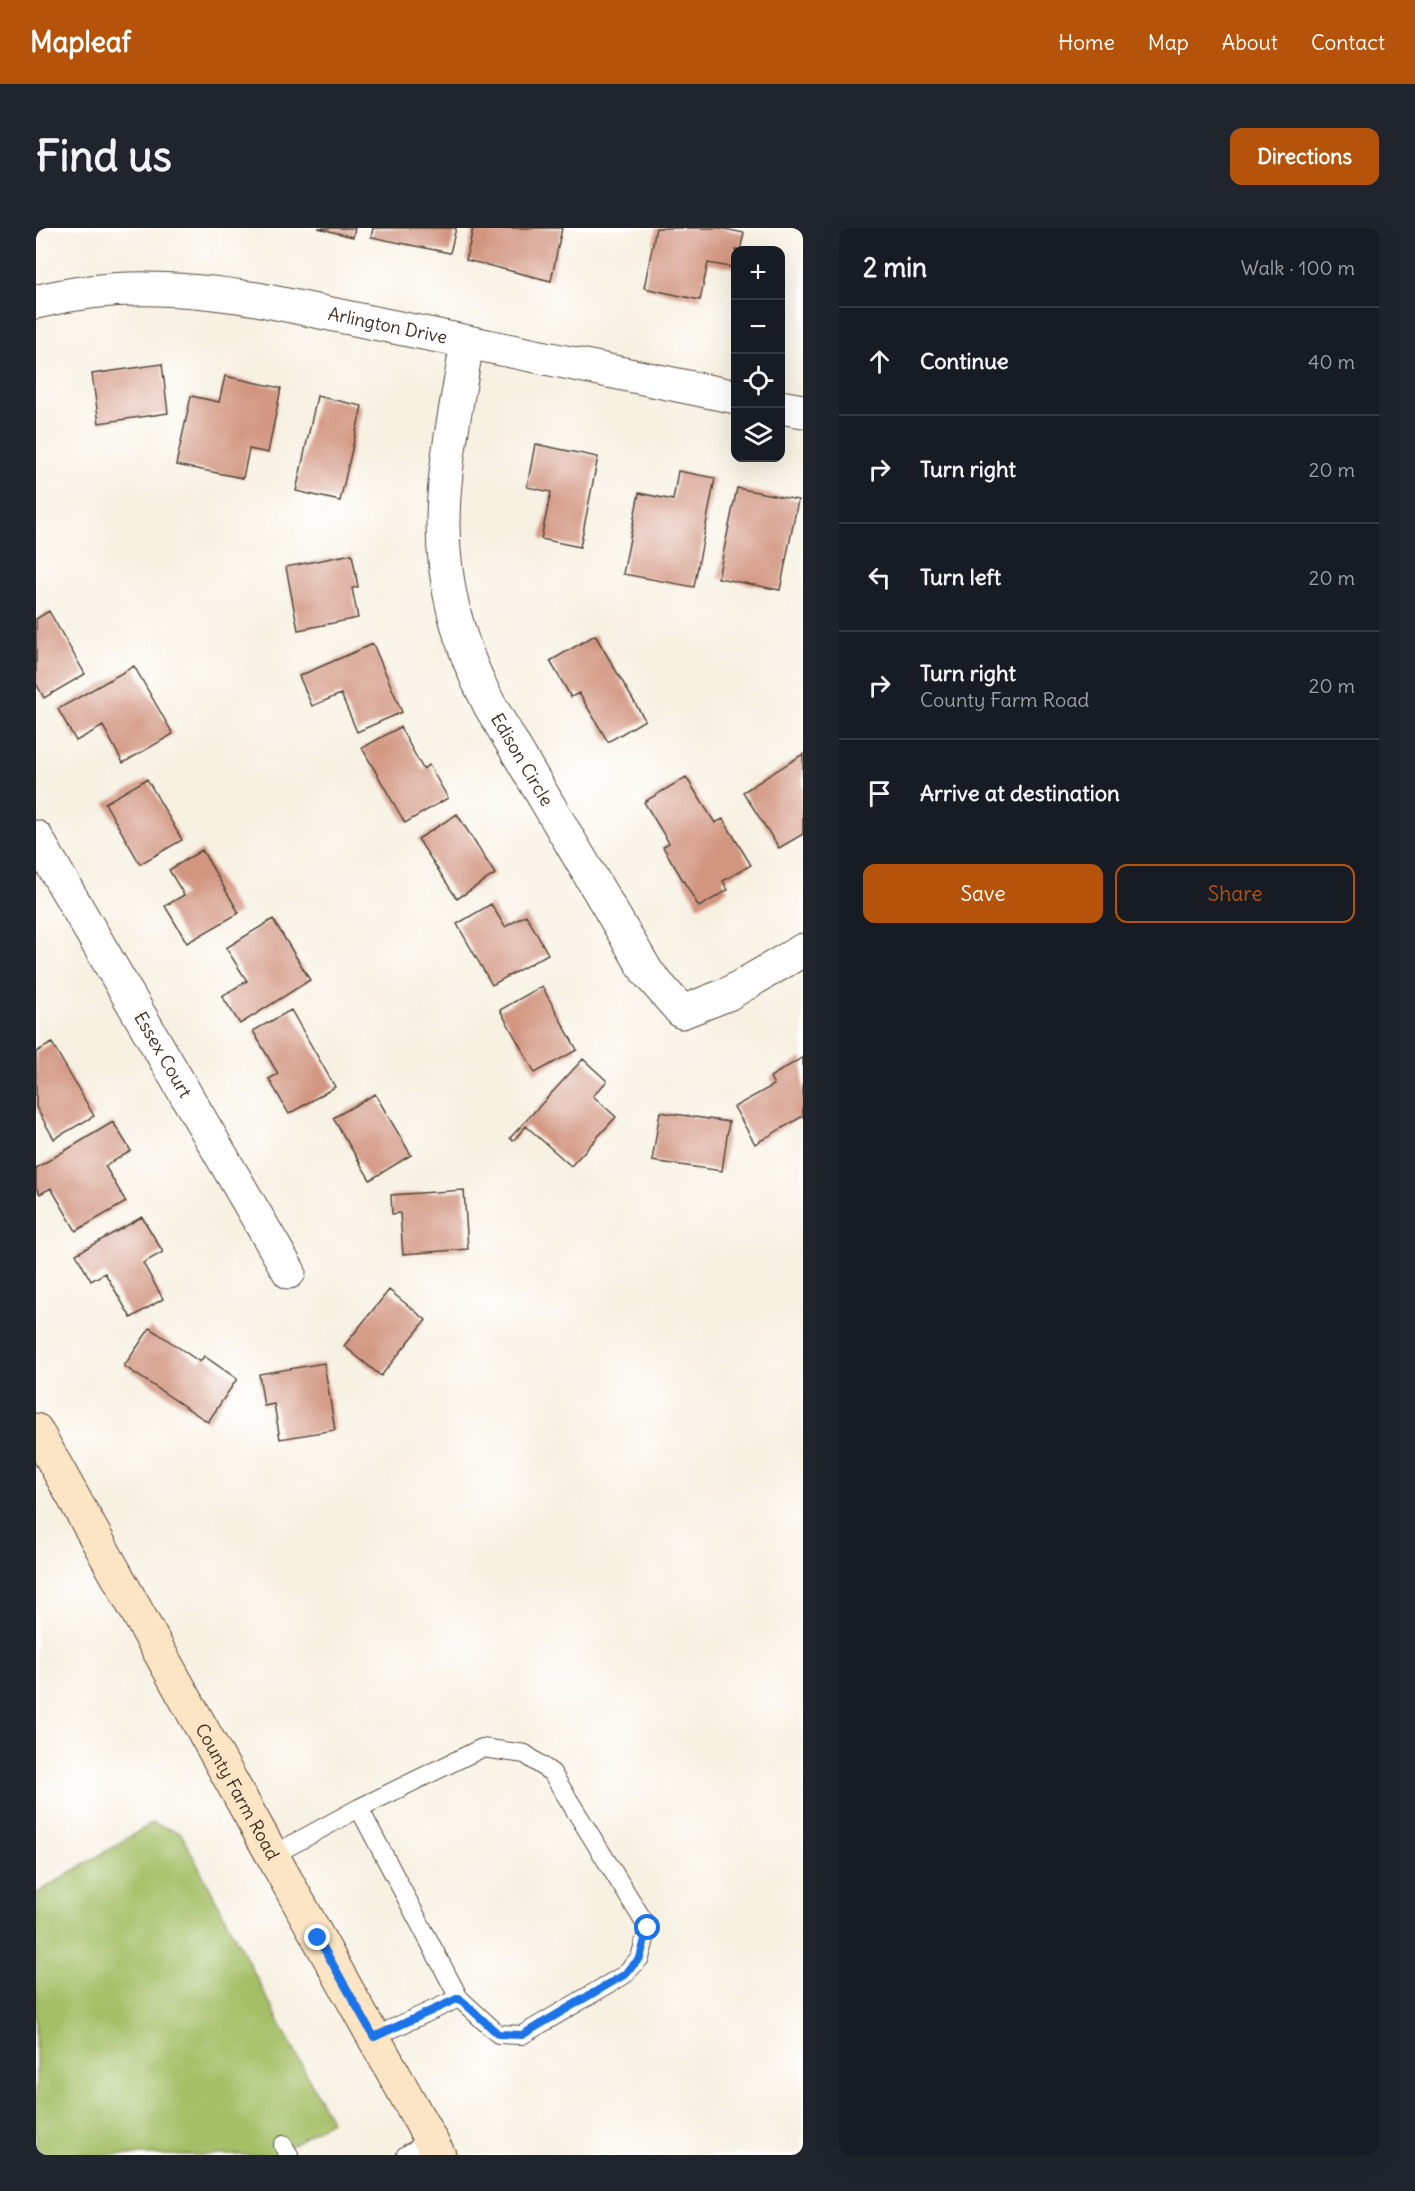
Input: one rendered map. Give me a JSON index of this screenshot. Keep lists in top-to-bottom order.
{
  "streets": {
    "main road": ["County Farm Road"],
    "street": ["Arlington Drive", "Edison Circle", "Essex Court"]
  },
  "crossings": [
    ["Arlington Drive", "Edison Circle"]
  ],
  "page": {
    "header": "Mapleaf",
    "nav": [
      "Home",
      "Map",
      "About",
      "Contact"
    ],
    "buttons": [
      "Directions",
      ["Save", "Share"]
    ],
    "title": "Find us",
    "heading": ["2 min", "Walk · 100 m"],
    "map_buttons": ["+", "−"],
    "list": [
      ["Continue", "40 m"],
      ["Turn right", "20 m"],
      ["Turn left", "20 m"],
      ["Turn right", "County Farm Road", "20 m"],
      "Arrive at destination"
    ]
  }
}
